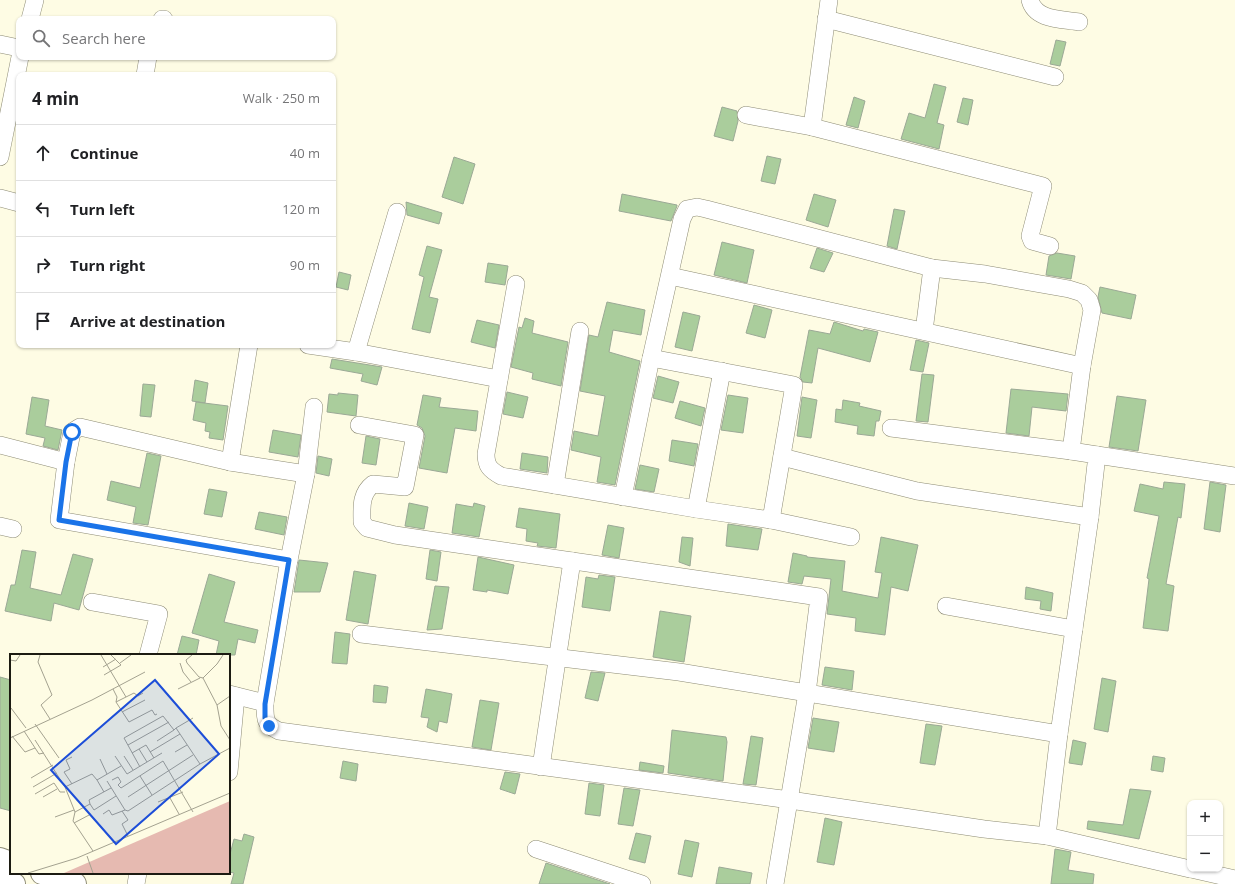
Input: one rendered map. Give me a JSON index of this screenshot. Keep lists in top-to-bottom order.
{
  "page": {
    "search": "Search here",
    "heading": ["4 min", "Walk · 250 m"],
    "list": [
      ["Continue", "40 m"],
      ["Turn left", "120 m"],
      ["Turn right", "90 m"],
      "Arrive at destination"
    ],
    "map_buttons": ["+", "−"]
  }
}
